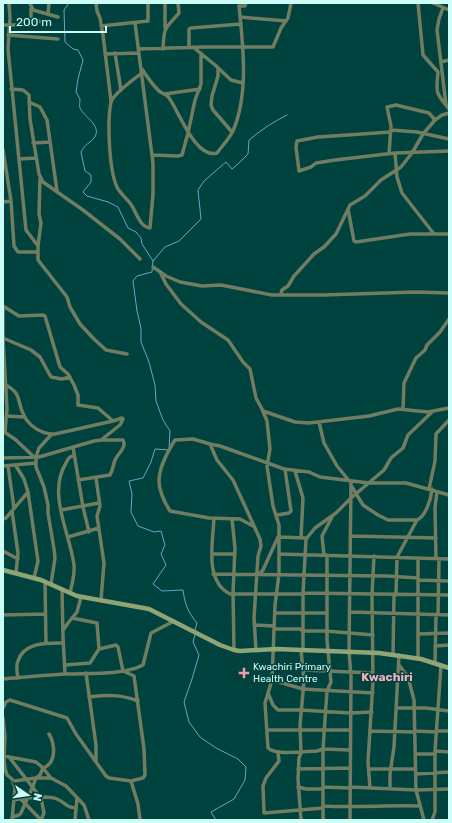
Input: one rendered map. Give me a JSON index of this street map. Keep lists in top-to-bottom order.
{
  "districts": ["Kwachiri"],
  "places": {
    "health": ["Kwachiri Primary Health Centre"]
  },
  "scale_bar": "200 m",
  "north": "right"
}
